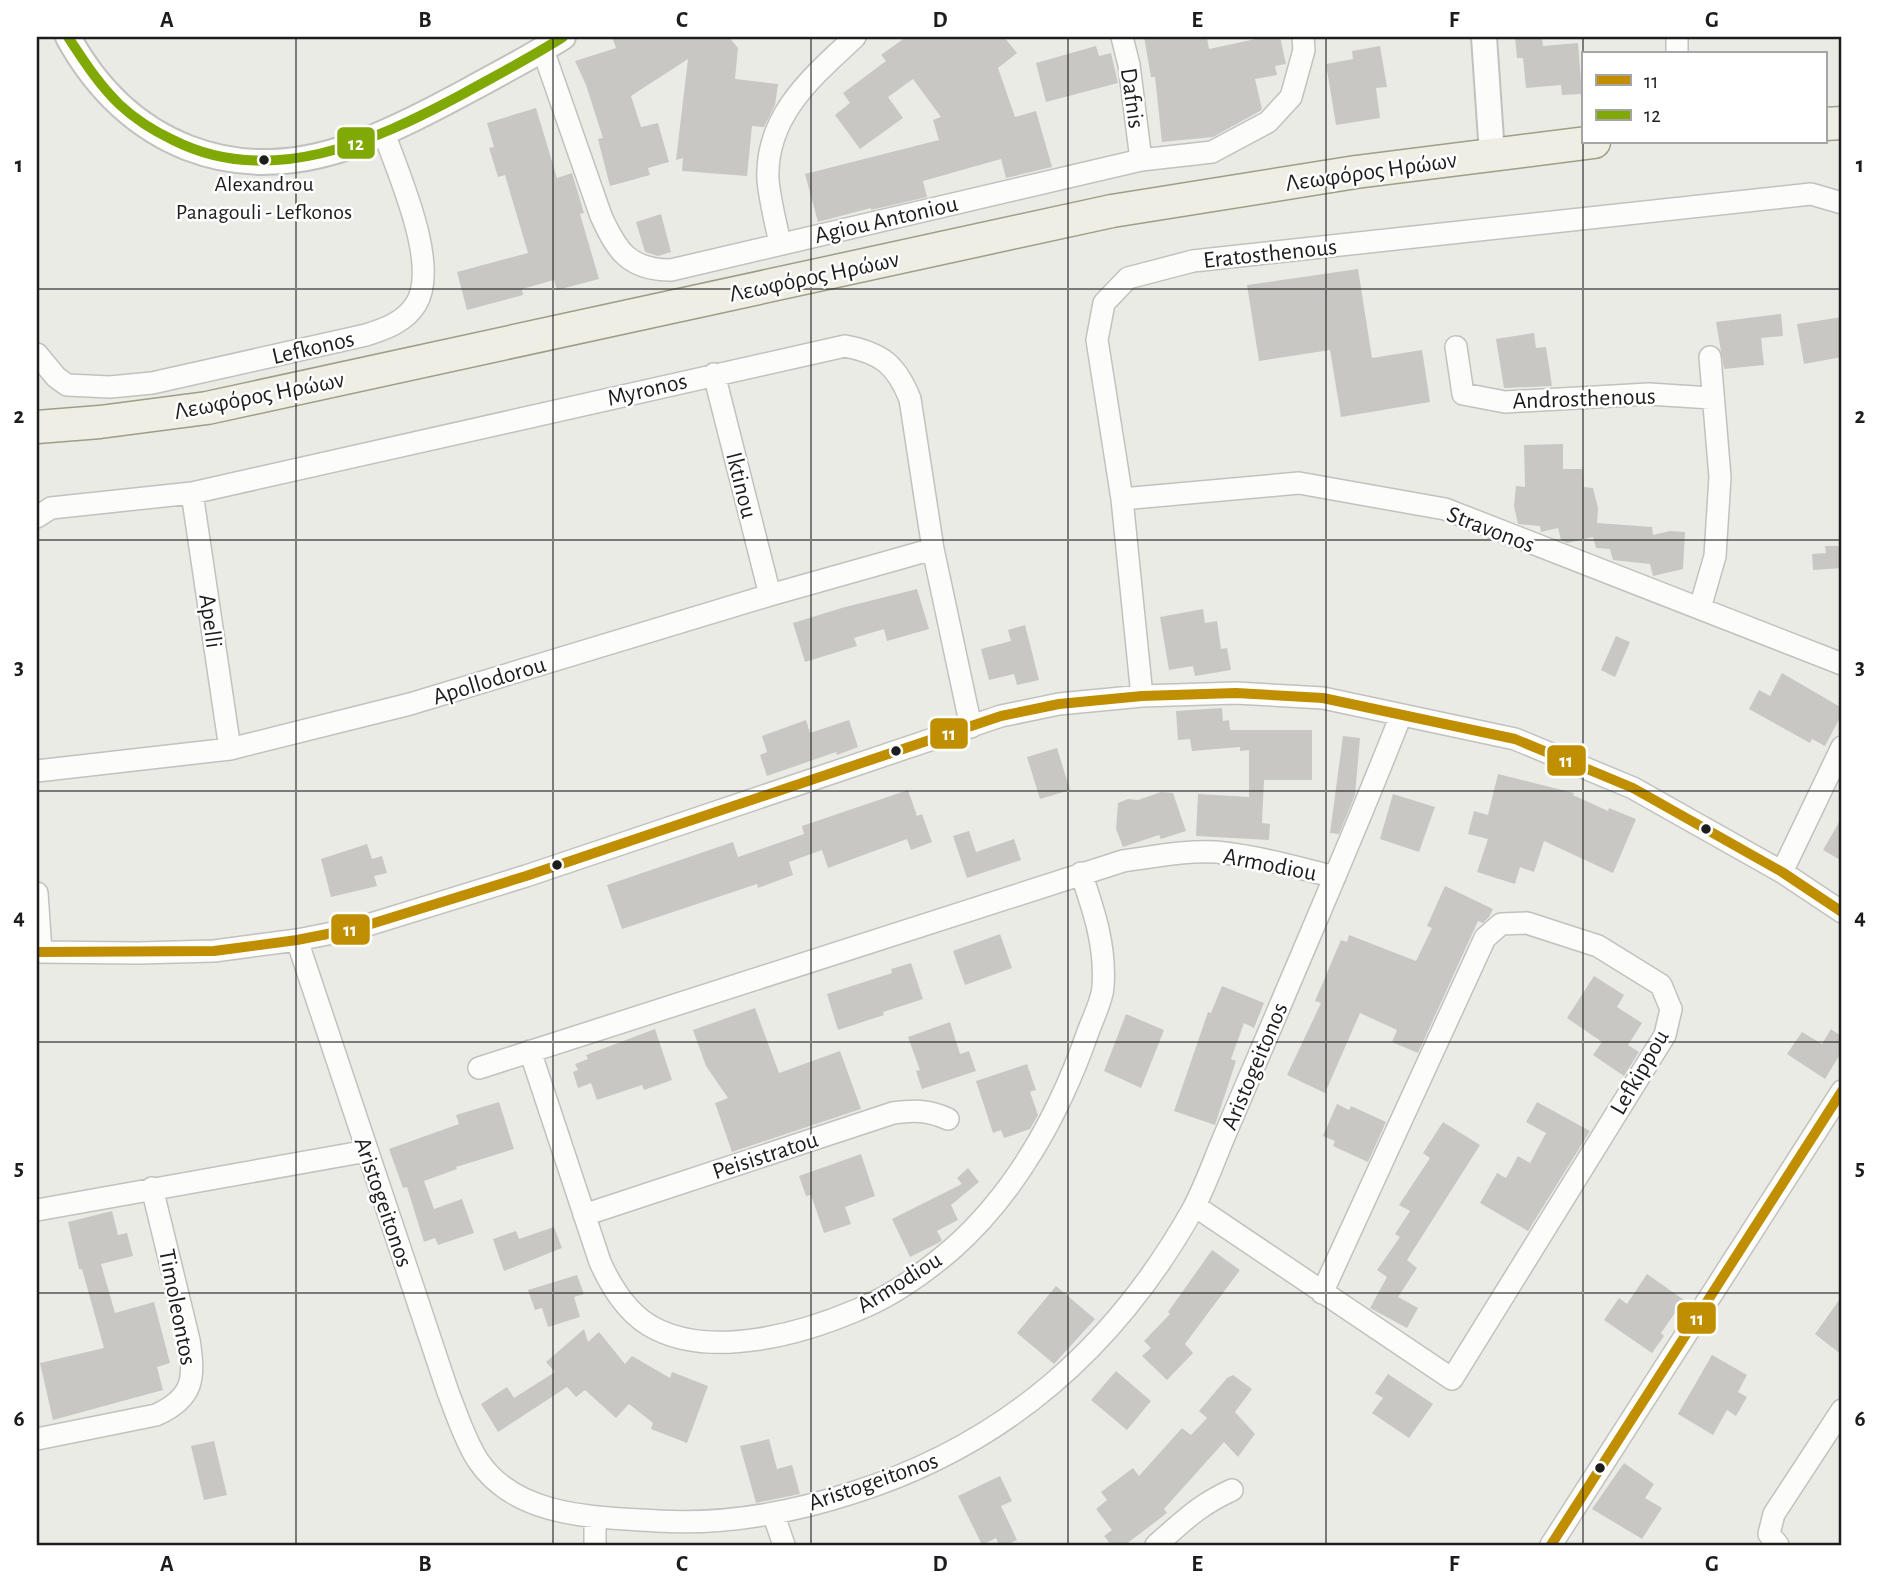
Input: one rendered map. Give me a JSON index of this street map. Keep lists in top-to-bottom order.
{
  "streets": {
    "main road": ["Λεωφόρος Ηρώων"],
    "street": [
      "Dafnis",
      "Agiou Antoniou",
      "Eratosthenous",
      "Lefkonos",
      "Myronos",
      "Androsthenous",
      "Iktinou",
      "Stravonos",
      "Apelli",
      "Apollodorou",
      "Armodiou",
      "Aristogeitonos",
      "Lefkippou",
      "Peisistratou",
      "Timoleontos"
    ]
  },
  "crossings": [
    ["Dafnis", "Agiou Antoniou"],
    ["Eratosthenous", "Stravonos"],
    ["Myronos", "Iktinou"],
    ["Myronos", "Apelli"],
    ["Myronos", "Apollodorou"],
    ["Iktinou", "Apollodorou"],
    ["Apelli", "Apollodorou"],
    ["Armodiou", "Aristogeitonos"],
    ["Armodiou", "Peisistratou"],
    ["Aristogeitonos", "Lefkippou"]
  ],
  "places": ["Alexandrou Panagouli - Lefkonos"],
  "lines": ["transit line 12", "transit line 11"],
  "legend": ["11", "12"],
  "grid": {
    "columns": [
      "A",
      "B",
      "C",
      "D",
      "E",
      "F",
      "G"
    ],
    "rows": [
      "1",
      "2",
      "3",
      "4",
      "5",
      "6"
    ]
  }
}
